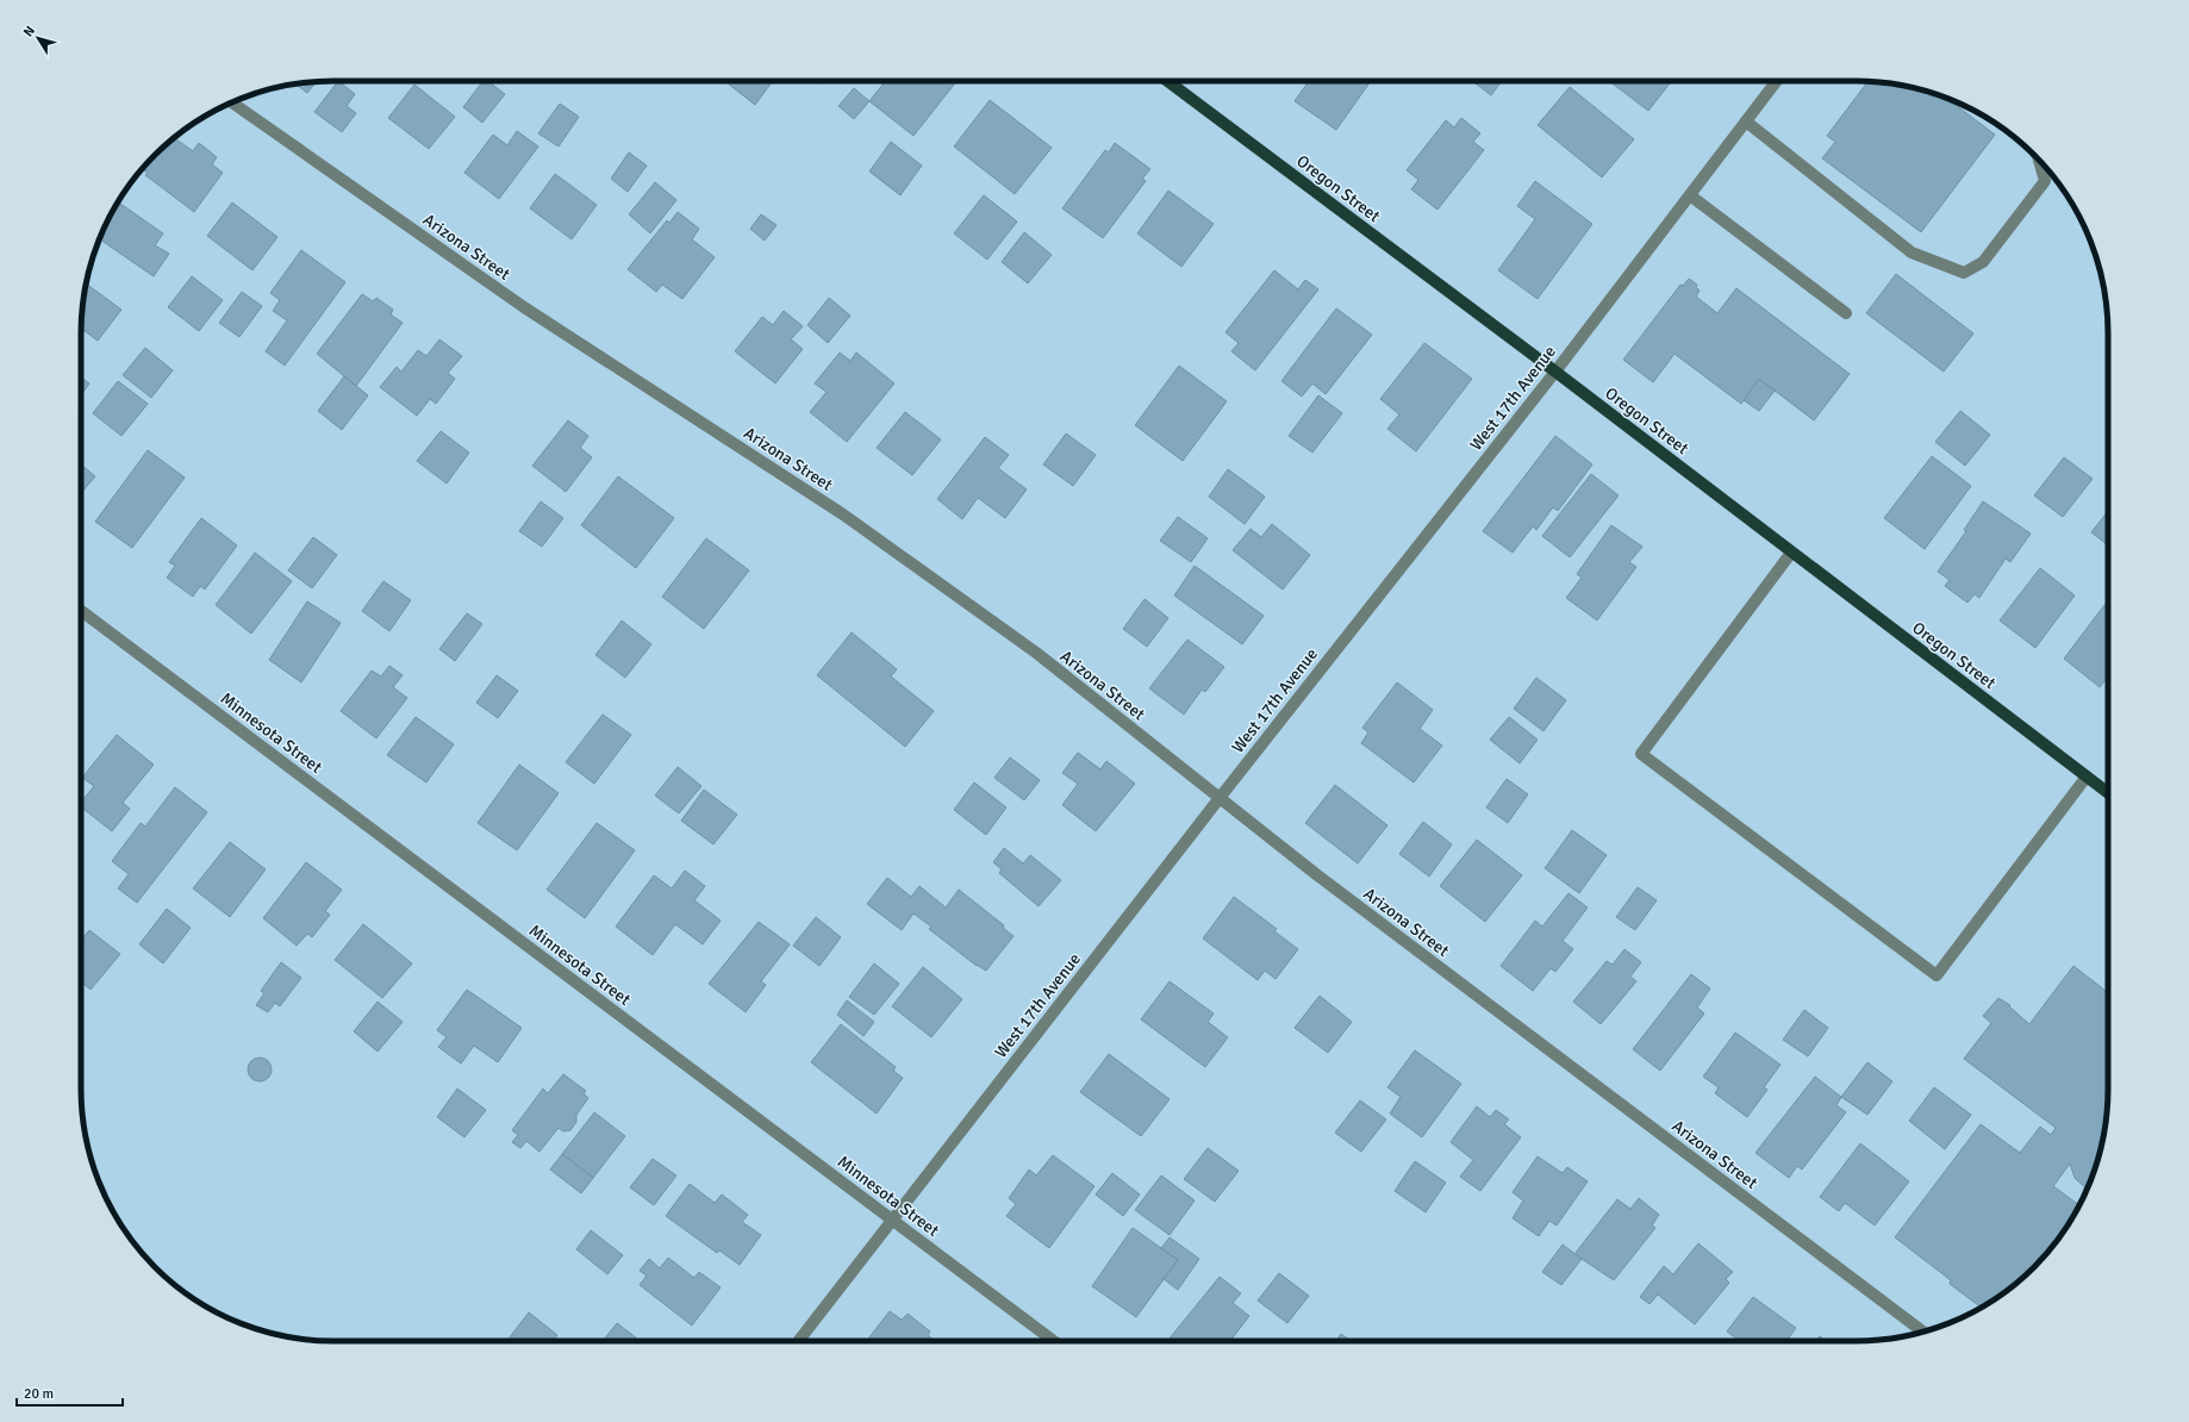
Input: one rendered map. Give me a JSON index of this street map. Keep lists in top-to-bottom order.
{
  "streets": {
    "main road": ["Oregon Street"],
    "street": ["Arizona Street", "West 17th Avenue", "Minnesota Street"]
  },
  "crossings": [
    ["Oregon Street", "West 17th Avenue"],
    ["Arizona Street", "West 17th Avenue"],
    ["West 17th Avenue", "Minnesota Street"]
  ],
  "scale_bar": "20 m",
  "north": "top left"
}
